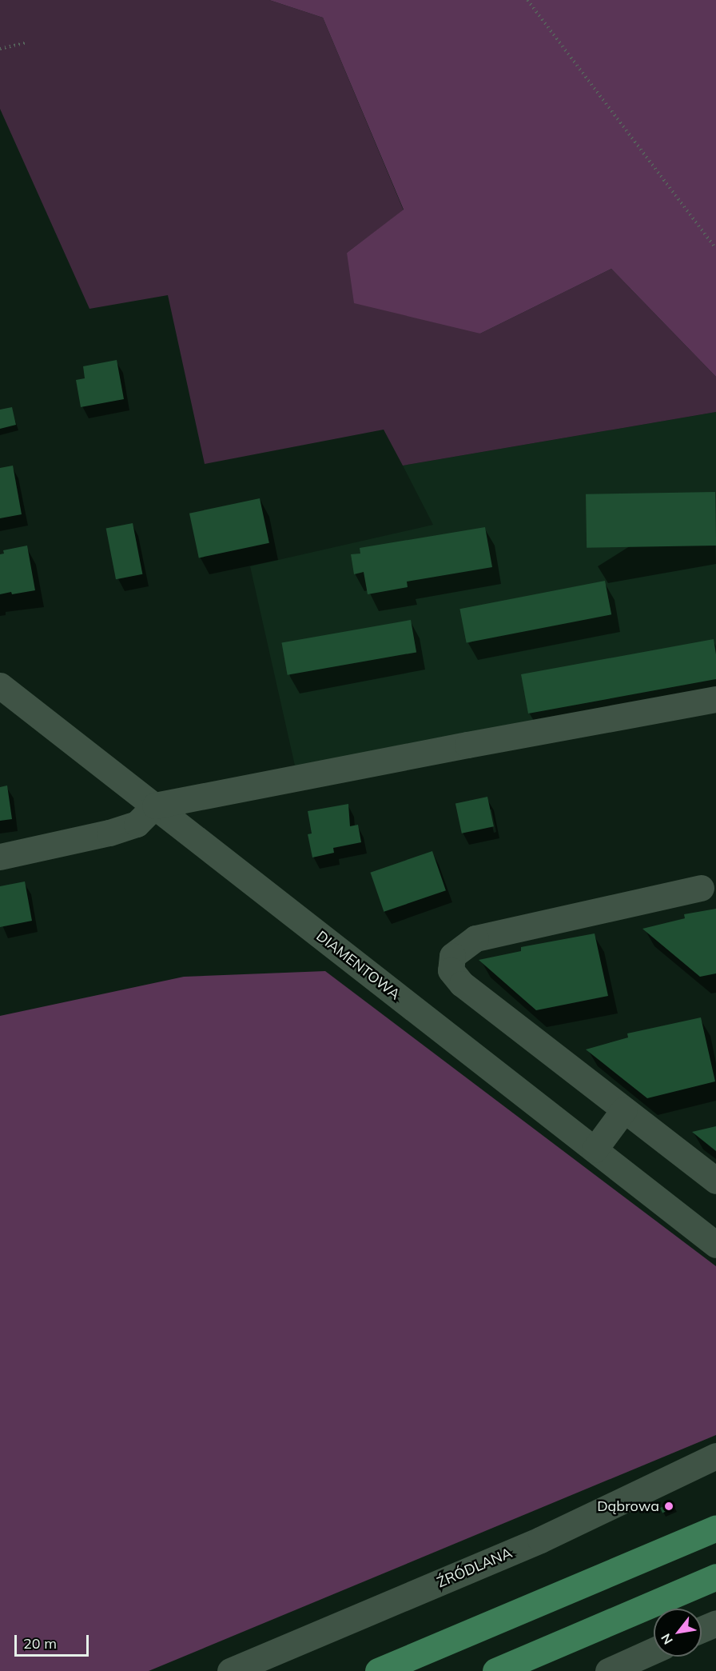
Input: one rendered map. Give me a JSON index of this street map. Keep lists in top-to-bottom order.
{
  "streets": {
    "street": ["DIAMENTOWA", "ŹRÓDLANA"]
  },
  "places": ["Dąbrowa"],
  "scale_bar": "20 m",
  "north": "bottom left"
}
